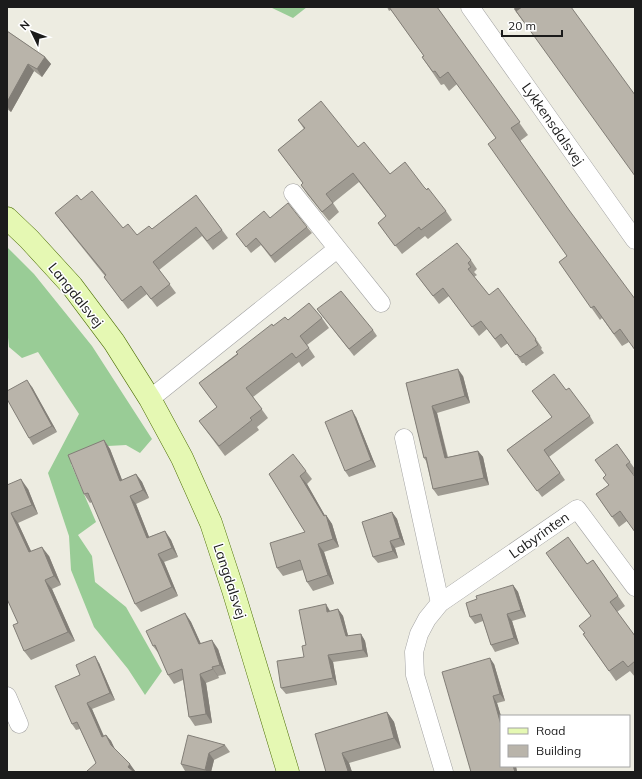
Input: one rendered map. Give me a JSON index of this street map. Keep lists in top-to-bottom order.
{
  "streets": {
    "street": ["Lykkensdalsvej", "Langdalsvej", "Labyrinten"]
  },
  "legend": ["Road", "Building"],
  "scale_bar": "20 m",
  "north": "top left"
}
